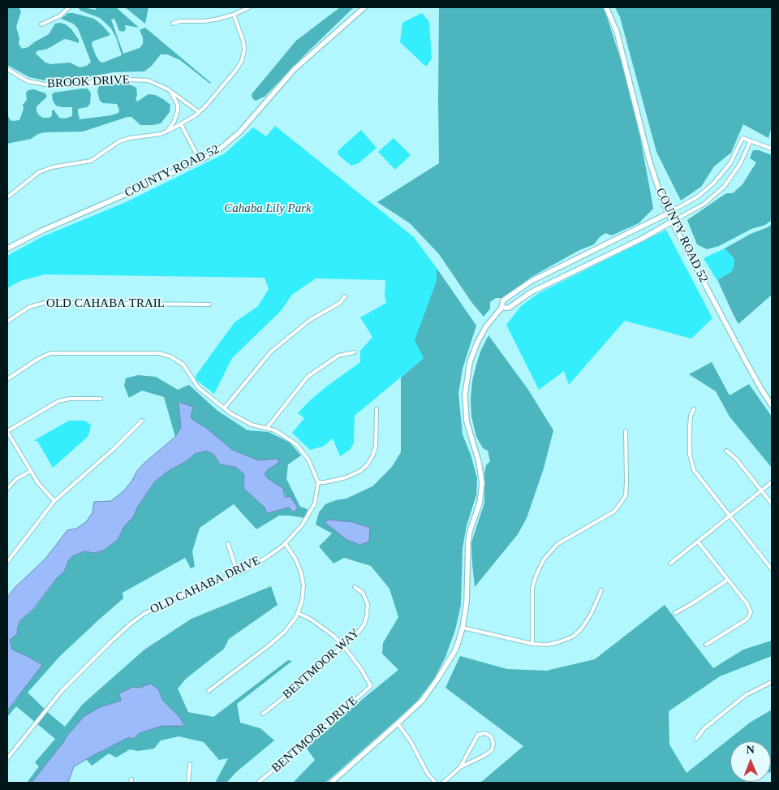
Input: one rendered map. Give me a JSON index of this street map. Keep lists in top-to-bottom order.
{
  "streets": {
    "street": [
      "BROOK DRIVE",
      "COUNTY ROAD 52",
      "OLD CAHABA TRAIL",
      "OLD CAHABA DRIVE",
      "BENTMOOR WAY",
      "BENTMOOR DRIVE"
    ]
  },
  "crossings": [
    ["BENTMOOR WAY", "BENTMOOR DRIVE"]
  ],
  "parks": ["Cahaba Lily Park"],
  "north": "top"
}
